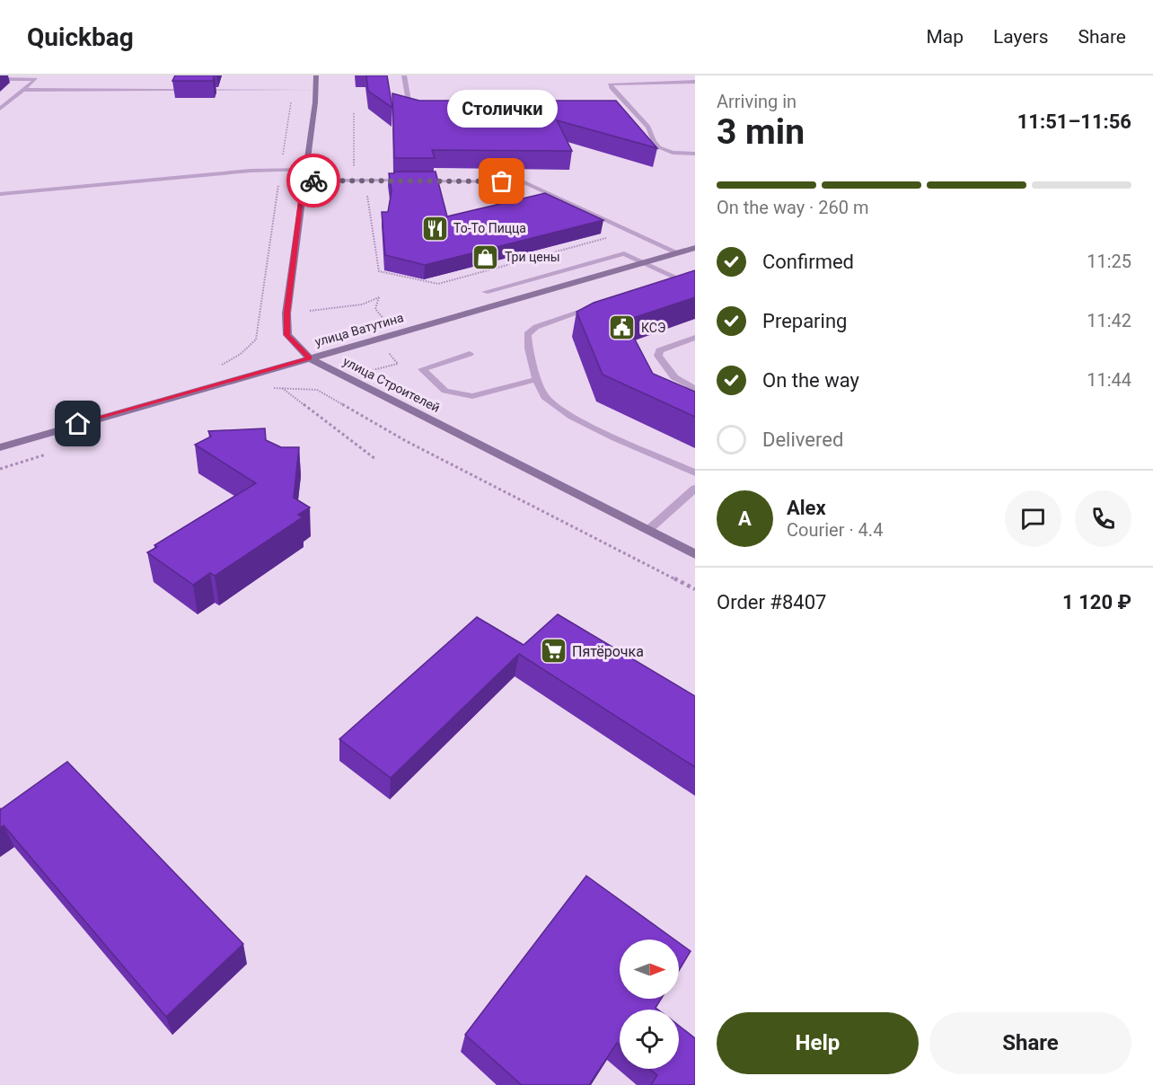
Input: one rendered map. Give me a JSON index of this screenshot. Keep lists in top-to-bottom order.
{
  "streets": {
    "main road": ["улица Ватутина", "улица Строителей"]
  },
  "crossings": [
    ["улица Ватутина", "улица Строителей"]
  ],
  "places": {
    "other": ["Столички"],
    "restaurant": ["То-То Пицца"],
    "shop": ["Три цены"],
    "public building": ["КСЭ"],
    "supermarket": ["Пятёрочка"]
  },
  "north": "right",
  "page": {
    "header": "Quickbag",
    "nav": ["Map", "Layers", "Share"],
    "heading": ["3 min", "Arriving in", "11:51–11:56"],
    "panel": [
      "Alex",
      "Courier · 4.4",
      "Order #8407",
      "1 120 ₽"
    ],
    "bubble": "Столички",
    "bar": "On the way · 260 m",
    "list": [
      ["Confirmed", "11:25"],
      ["Preparing", "11:42"],
      ["On the way", "11:44"],
      "Delivered"
    ],
    "round": "A",
    "buttons": ["Help", "Share"]
  }
}
